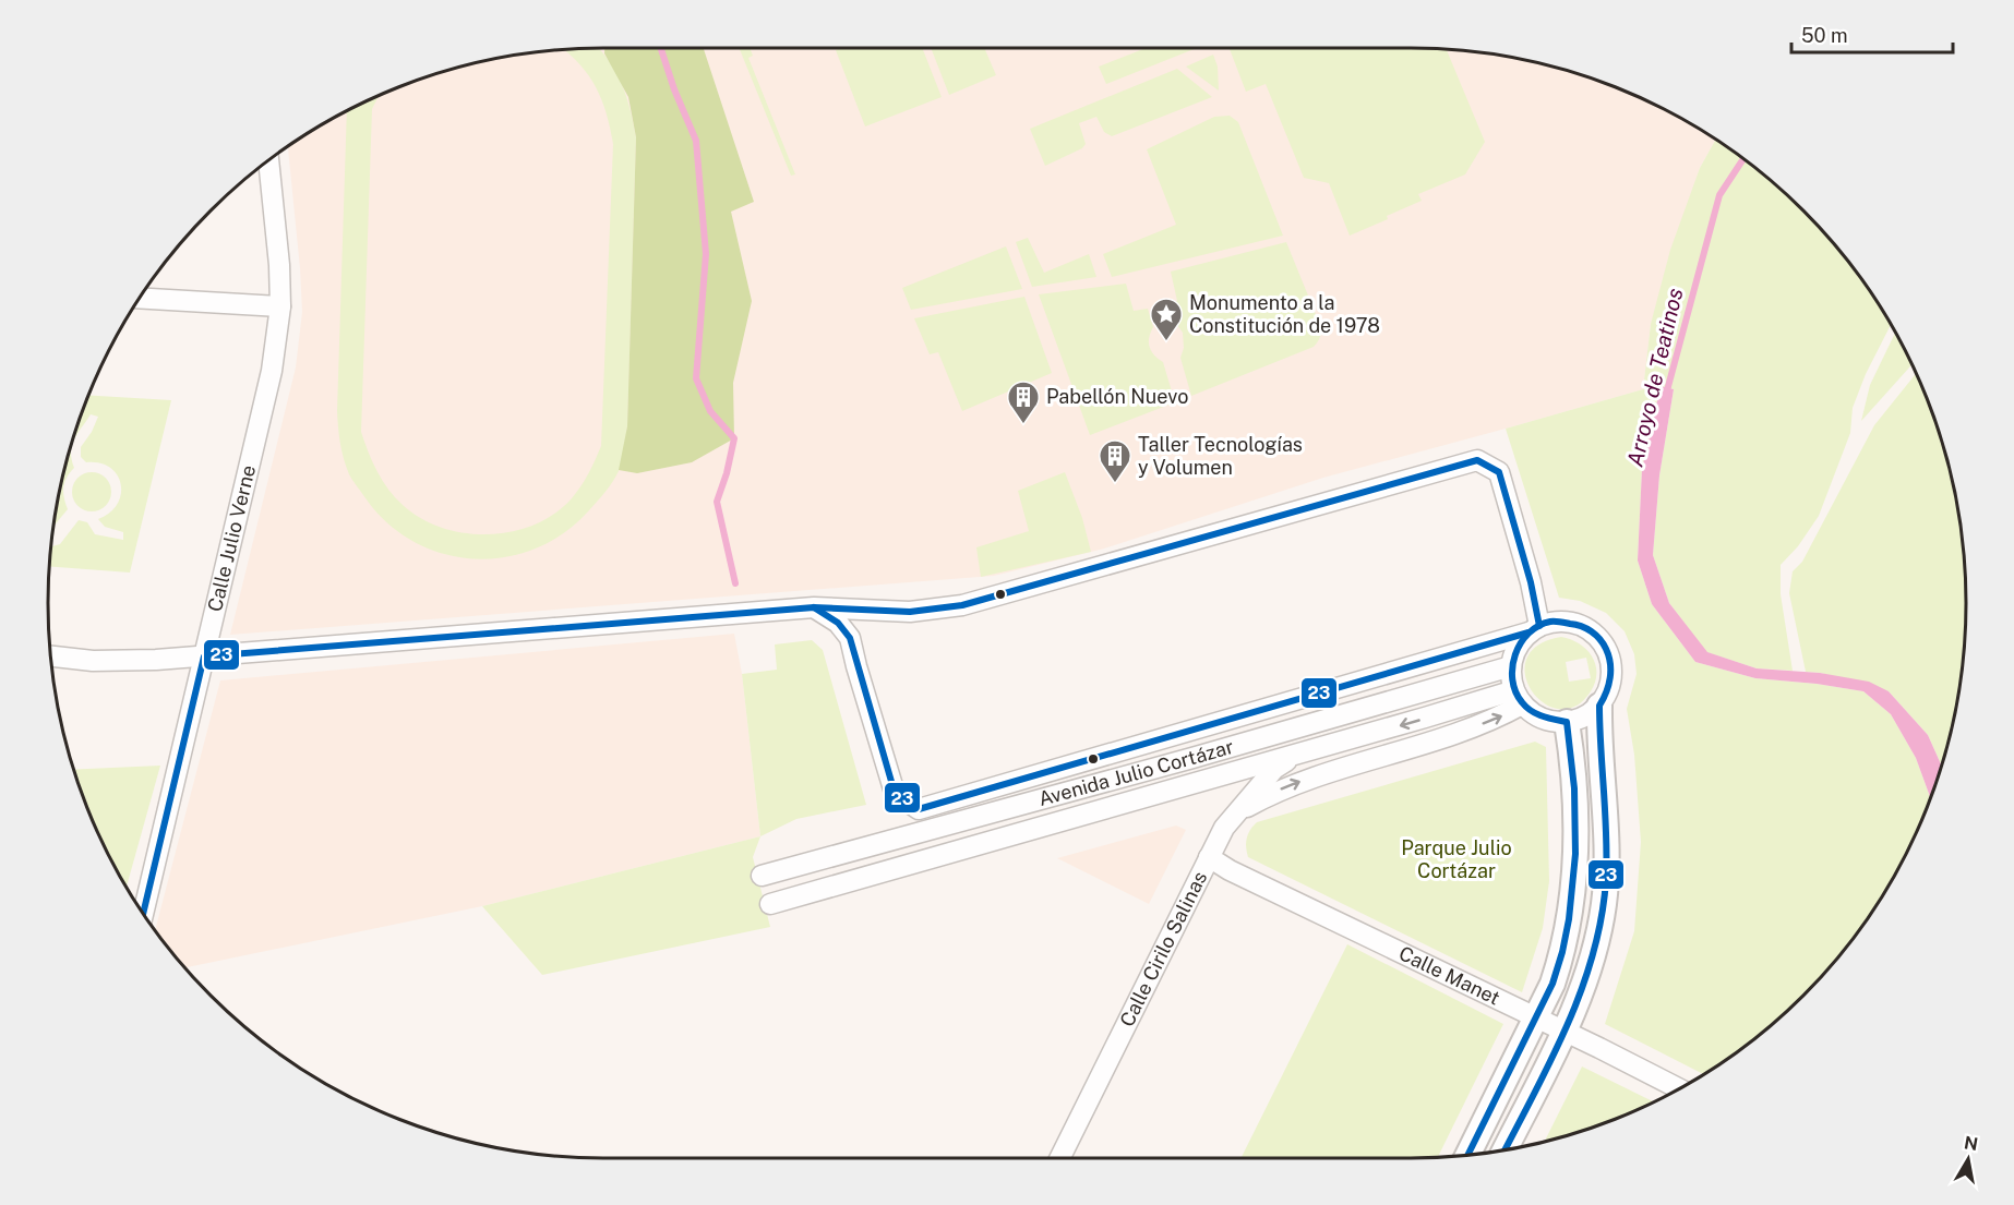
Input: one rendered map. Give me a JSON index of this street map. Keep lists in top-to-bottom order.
{
  "streets": {
    "street": [
      "Calle Julio Verne",
      "Avenida Julio Cortázar",
      "Calle Cirilo Salinas",
      "Calle Manet"
    ]
  },
  "crossings": [
    ["Avenida Julio Cortázar", "Calle Cirilo Salinas"],
    ["Calle Cirilo Salinas", "Calle Manet"]
  ],
  "water": ["Arroyo de Teatinos"],
  "parks": ["Parque Julio Cortázar"],
  "places": {
    "place": ["Monumento a la Constitución de 1978"],
    "building": ["Pabellón Nuevo", "Taller Tecnologías y Volumen"]
  },
  "lines": ["transit line 23"],
  "scale_bar": "50 m",
  "north": "top"
}
